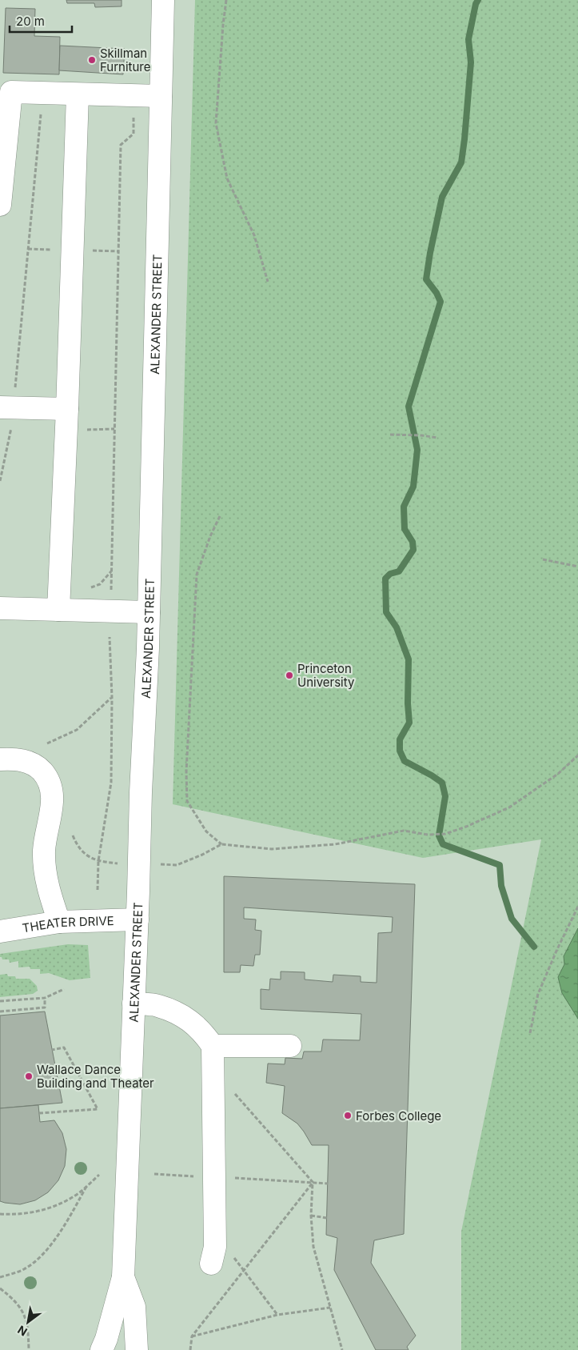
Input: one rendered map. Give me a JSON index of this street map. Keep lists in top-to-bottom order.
{
  "streets": {
    "main road": ["ALEXANDER STREET", "THEATER DRIVE"]
  },
  "crossings": [
    ["ALEXANDER STREET", "THEATER DRIVE"]
  ],
  "places": [
    "Skillman Furniture",
    "Princeton University",
    "Wallace Dance Building and Theater",
    "Forbes College"
  ],
  "scale_bar": "20 m",
  "north": "bottom left"
}
